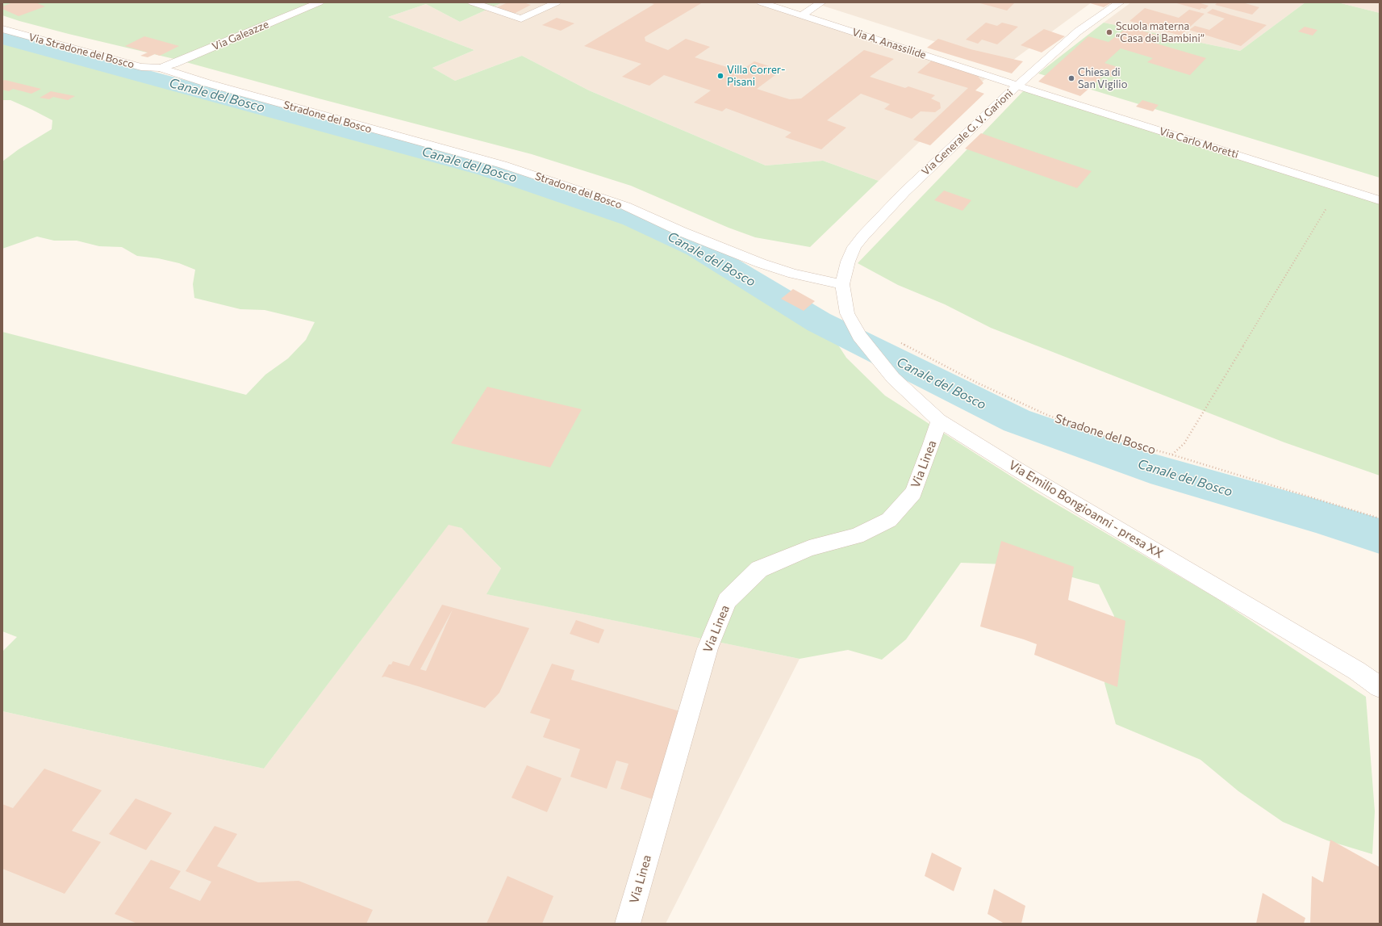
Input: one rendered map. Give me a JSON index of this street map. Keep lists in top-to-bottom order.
{
  "streets": {
    "street": [
      "Via Galeazze",
      "Via A. Anassilide",
      "Via Stradone del Bosco",
      "Stradone del Bosco",
      "Via Generale G. V. Garioni",
      "Via Carlo Moretti",
      "Via Linea",
      "Via Emilio Bongioanni - presa XX"
    ]
  },
  "crossings": [
    ["Via Galeazze", "Via Stradone del Bosco"],
    ["Via Galeazze", "Stradone del Bosco"],
    ["Via A. Anassilide", "Via Generale G. V. Garioni"],
    ["Via A. Anassilide", "Via Carlo Moretti"],
    ["Via Stradone del Bosco", "Stradone del Bosco"],
    ["Stradone del Bosco", "Via Generale G. V. Garioni"],
    ["Stradone del Bosco", "Via Emilio Bongioanni - presa XX"],
    ["Via Generale G. V. Garioni", "Via Carlo Moretti"],
    ["Via Generale G. V. Garioni", "Via Emilio Bongioanni - presa XX"],
    ["Via Linea", "Via Emilio Bongioanni - presa XX"]
  ],
  "water": ["Canale del Bosco"],
  "places": ["Scuola materna “Casa dei Bambini”", "Villa Correr- Pisani", "Chiesa di San Vigilio"]
}
